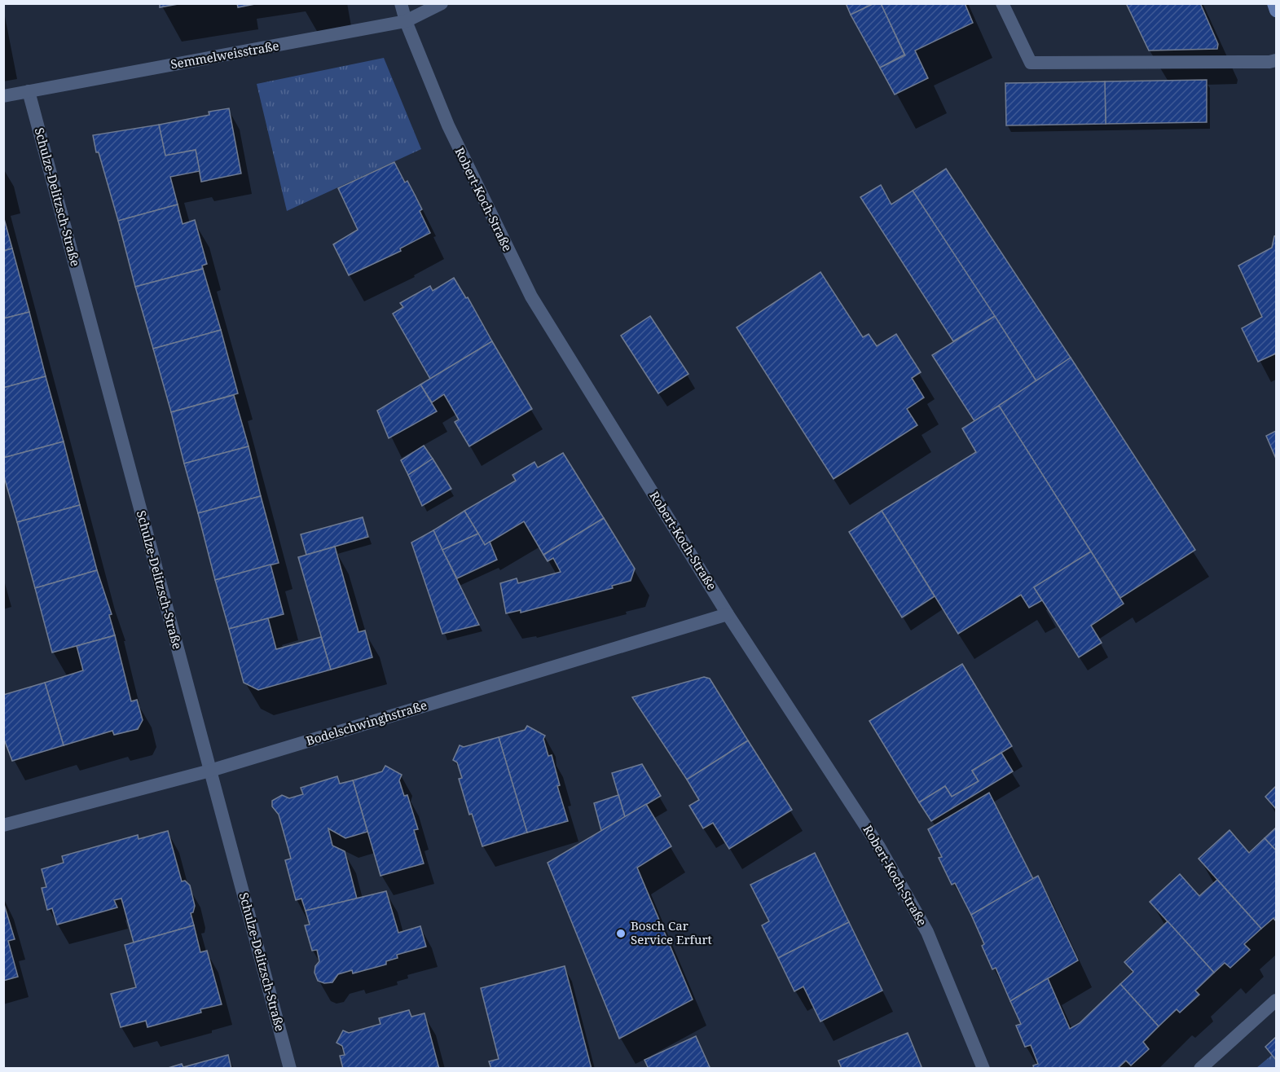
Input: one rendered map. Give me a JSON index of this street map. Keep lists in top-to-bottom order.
{
  "streets": {
    "street": [
      "Semmelweisstraße",
      "Schulze-Delitzsch-Straße",
      "Robert-Koch-Straße",
      "Bodelschwinghstraße"
    ]
  },
  "crossings": [
    ["Semmelweisstraße", "Schulze-Delitzsch-Straße"],
    ["Semmelweisstraße", "Robert-Koch-Straße"],
    ["Schulze-Delitzsch-Straße", "Bodelschwinghstraße"],
    ["Robert-Koch-Straße", "Bodelschwinghstraße"]
  ],
  "places": ["Bosch Car Service Erfurt"]
}
